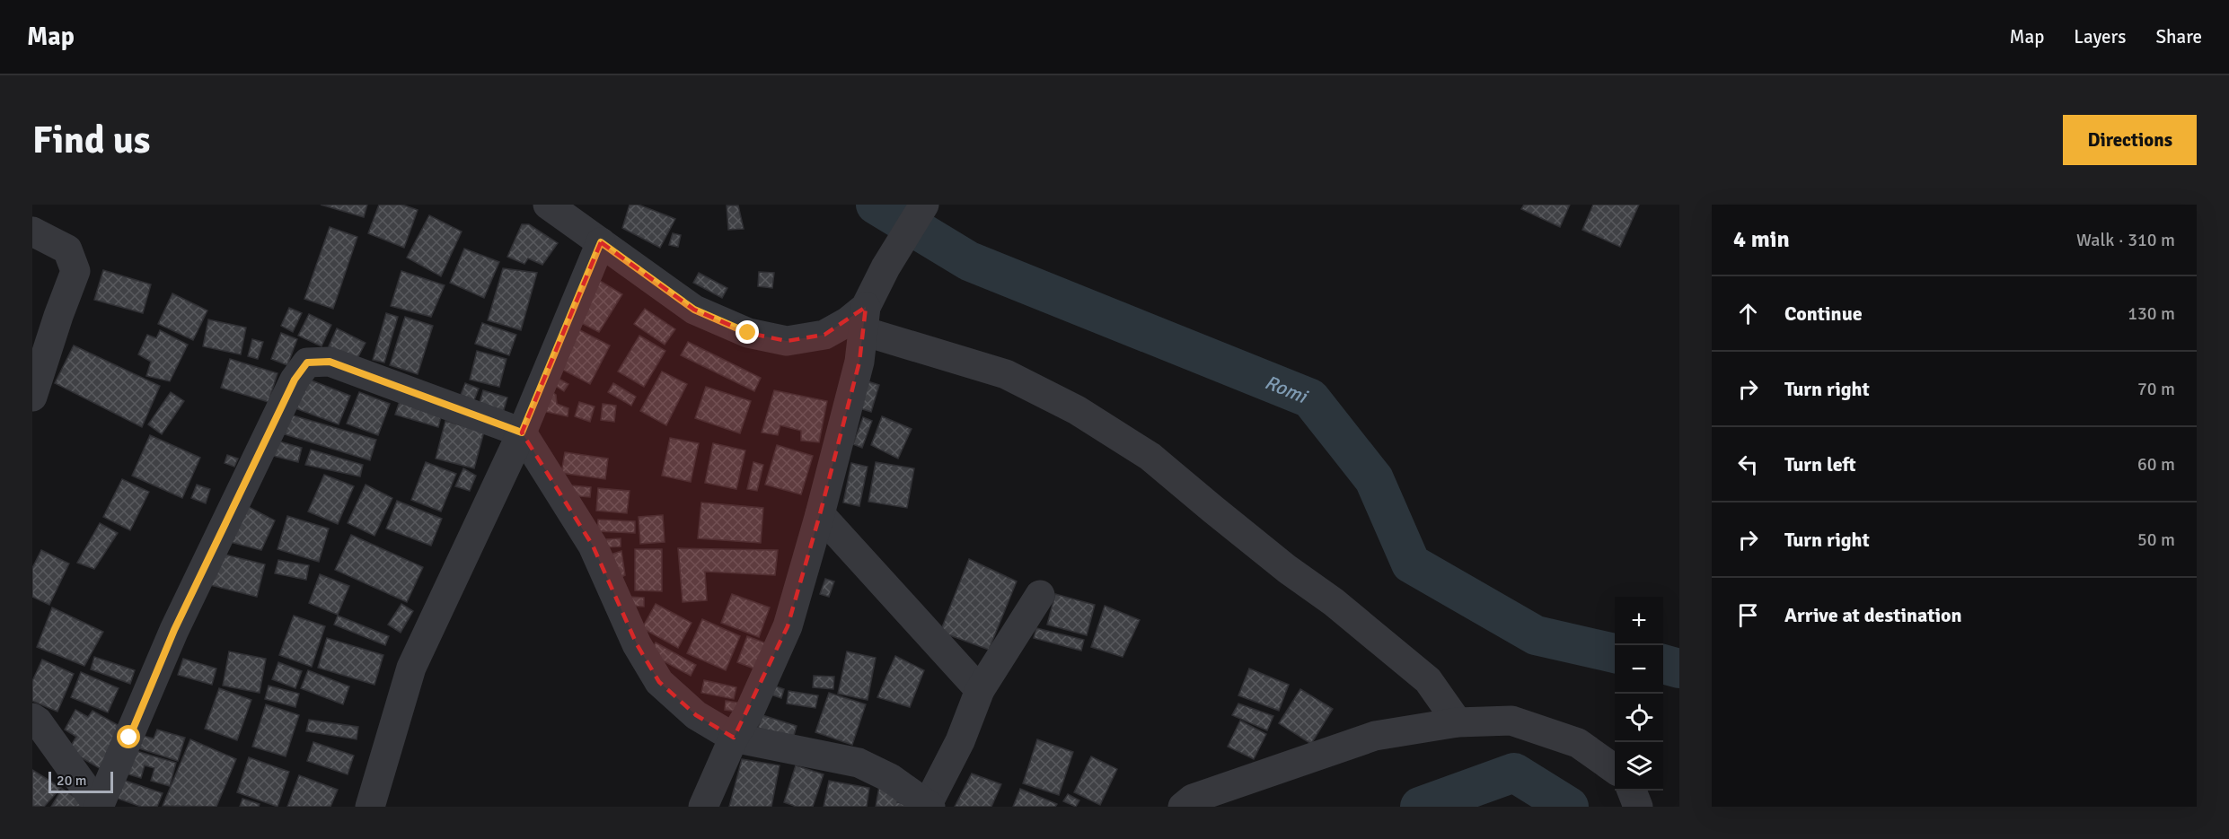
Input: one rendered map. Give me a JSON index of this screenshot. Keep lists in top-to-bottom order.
{
  "water": ["Romi"],
  "scale_bar": "20 m",
  "page": {
    "header": "Map",
    "nav": ["Map", "Layers", "Share"],
    "buttons": "Directions",
    "title": "Find us",
    "heading": ["4 min", "Walk · 310 m"],
    "list": [
      ["Continue", "130 m"],
      ["Turn right", "70 m"],
      ["Turn left", "60 m"],
      ["Turn right", "50 m"],
      "Arrive at destination"
    ],
    "map_buttons": ["+", "−"],
    "scale": "20 m"
  }
}
